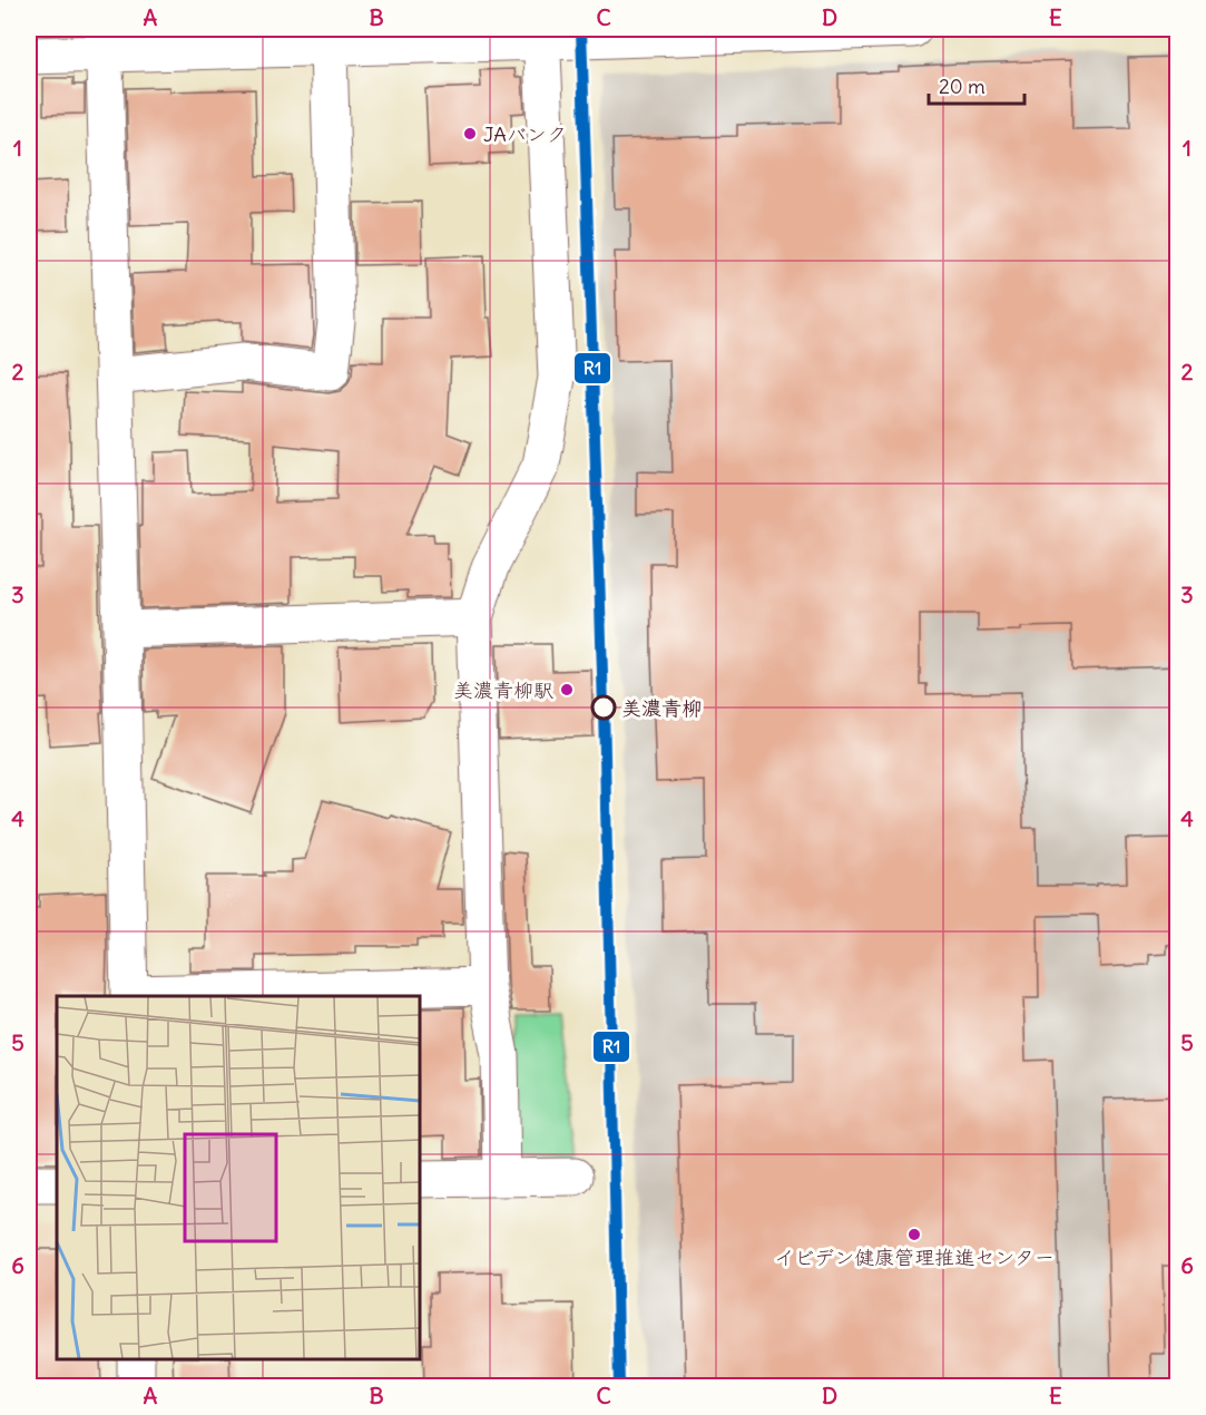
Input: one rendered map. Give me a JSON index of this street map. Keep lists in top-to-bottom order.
{
  "places": [
    "JAバンク",
    "美濃青柳駅",
    "美濃青柳",
    "イビデン健康管理推進センター"
  ],
  "lines": ["transit line R1"],
  "scale_bar": "20 m",
  "grid": {
    "columns": [
      "A",
      "B",
      "C",
      "D",
      "E"
    ],
    "rows": [
      "1",
      "2",
      "3",
      "4",
      "5",
      "6"
    ]
  }
}
